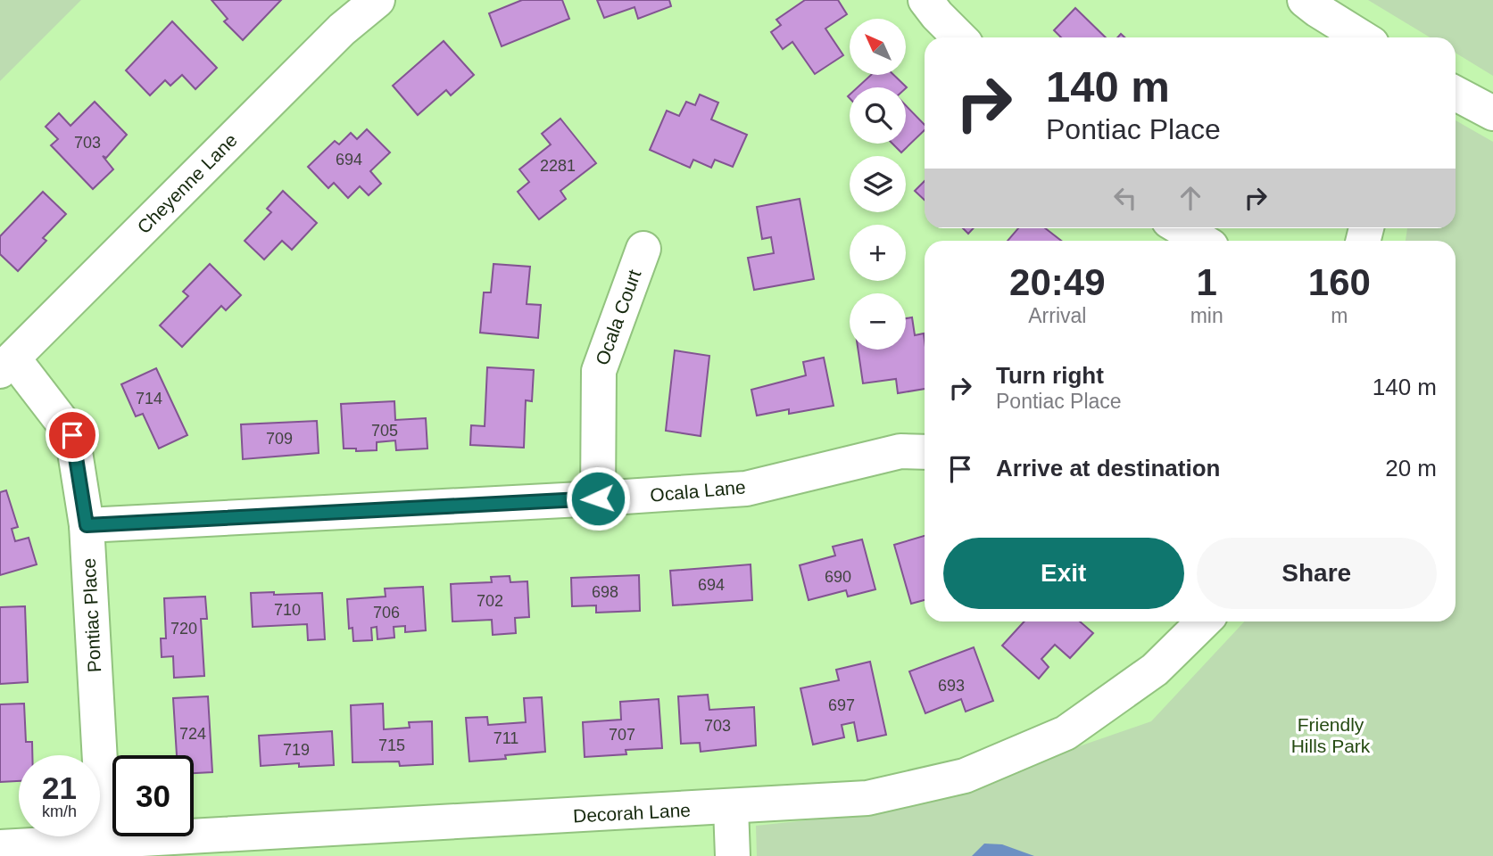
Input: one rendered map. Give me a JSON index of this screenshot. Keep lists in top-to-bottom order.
{
  "streets": {
    "street": [
      "Cheyenne Lane",
      "Ocala Court",
      "Ocala Lane",
      "Pontiac Place",
      "Decorah Lane"
    ]
  },
  "crossings": [
    ["Cheyenne Lane", "Pontiac Place"],
    ["Ocala Court", "Ocala Lane"],
    ["Ocala Lane", "Pontiac Place"],
    ["Pontiac Place", "Decorah Lane"]
  ],
  "parks": ["Friendly Hills Park"],
  "house_numbers": [
    "703",
    "694",
    "2281",
    "714",
    "705",
    "709",
    "690",
    "694",
    "698",
    "702",
    "710",
    "706",
    "720",
    "693",
    "697",
    "703",
    "724",
    "707",
    "711",
    "715",
    "719"
  ],
  "north": "top left",
  "page": {
    "map_buttons": ["+", "−"],
    "turn": ["140 m", "Pontiac Place"],
    "eta": [
      "20:49",
      "Arrival",
      "1",
      "min",
      "160",
      "m"
    ],
    "list": [
      {
        "name": "Turn right",
        "note": "Pontiac Place",
        "value": "140 m"
      },
      {
        "name": "Arrive at destination",
        "value": "20 m"
      }
    ],
    "buttons": ["Exit", "Share"],
    "speed": "21 km/h",
    "limit": "30"
  }
}
